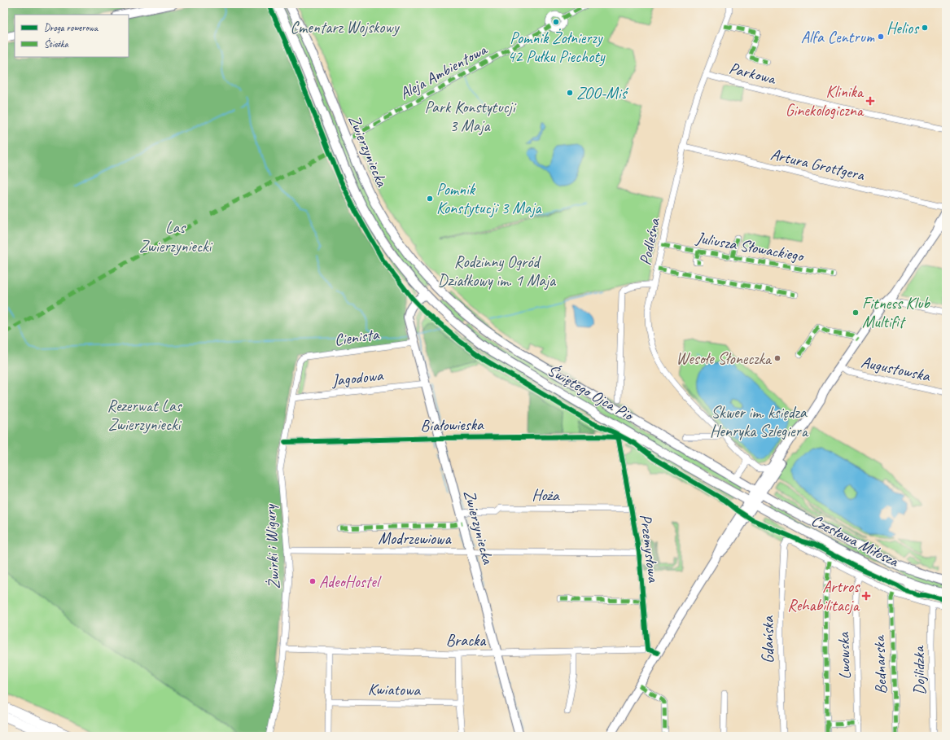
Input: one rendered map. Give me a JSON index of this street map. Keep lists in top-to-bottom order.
{
  "streets": {
    "main road": ["Zwierzyniecka", "Świętego Ojca Pio", "Czesława Miłosza"],
    "street": [
      "Aleja Ambientowa",
      "Parkowa",
      "Artura Grottgera",
      "Podleśna",
      "Juliusza Słowackiego",
      "Cienista",
      "Augustowska",
      "Jagodowa",
      "Białowieska",
      "Hoża",
      "Modrzewiowa",
      "Żwirki i Wigury",
      "Przemysłowa",
      "Bracka",
      "Gdańska",
      "Lwowska",
      "Bednarska",
      "Dojlidzka",
      "Kwiatowa"
    ]
  },
  "crossings": [
    ["Parkowa", "Podleśna"],
    ["Zwierzyniecka", "Cienista"],
    ["Zwierzyniecka", "Jagodowa"],
    ["Zwierzyniecka", "Świętego Ojca Pio"],
    ["Zwierzyniecka", "Białowieska"],
    ["Zwierzyniecka", "Hoża"],
    ["Zwierzyniecka", "Modrzewiowa"],
    ["Zwierzyniecka", "Bracka"],
    ["Artura Grottgera", "Podleśna"],
    ["Podleśna", "Juliusza Słowackiego"],
    ["Cienista", "Żwirki i Wigury"],
    ["Jagodowa", "Żwirki i Wigury"],
    ["Świętego Ojca Pio", "Czesława Miłosza"],
    ["Białowieska", "Żwirki i Wigury"],
    ["Białowieska", "Przemysłowa"],
    ["Hoża", "Przemysłowa"],
    ["Modrzewiowa", "Żwirki i Wigury"],
    ["Modrzewiowa", "Przemysłowa"],
    ["Żwirki i Wigury", "Bracka"],
    ["Przemysłowa", "Bracka"]
  ],
  "parks": [
    "Cmentarz Wojskowy",
    "Park Konstytucji 3 Maja",
    "Las Zwierzyniecki",
    "Rodzinny Ogród Działkowy im. 1 Maja",
    "Rezerwat Las Zwierzyniecki",
    "Skwer im. księdza Henryka Szlegiera"
  ],
  "places": {
    "other": [
      "Pomnik Żołnierzy 42 Pułku Piechoty",
      "Helios",
      "Alfa Centrum",
      "ZOO-Miś",
      "Pomnik Konstytucji 3 Maja",
      "Fitness Klub Multifit",
      "Wesołe Słoneczka",
      "AdeoHostel"
    ],
    "health": ["Klinika Ginekologiczna", "Artros Rehabilitacja"]
  },
  "legend": ["Droga rowerowa", "Ścieżka"]
}
